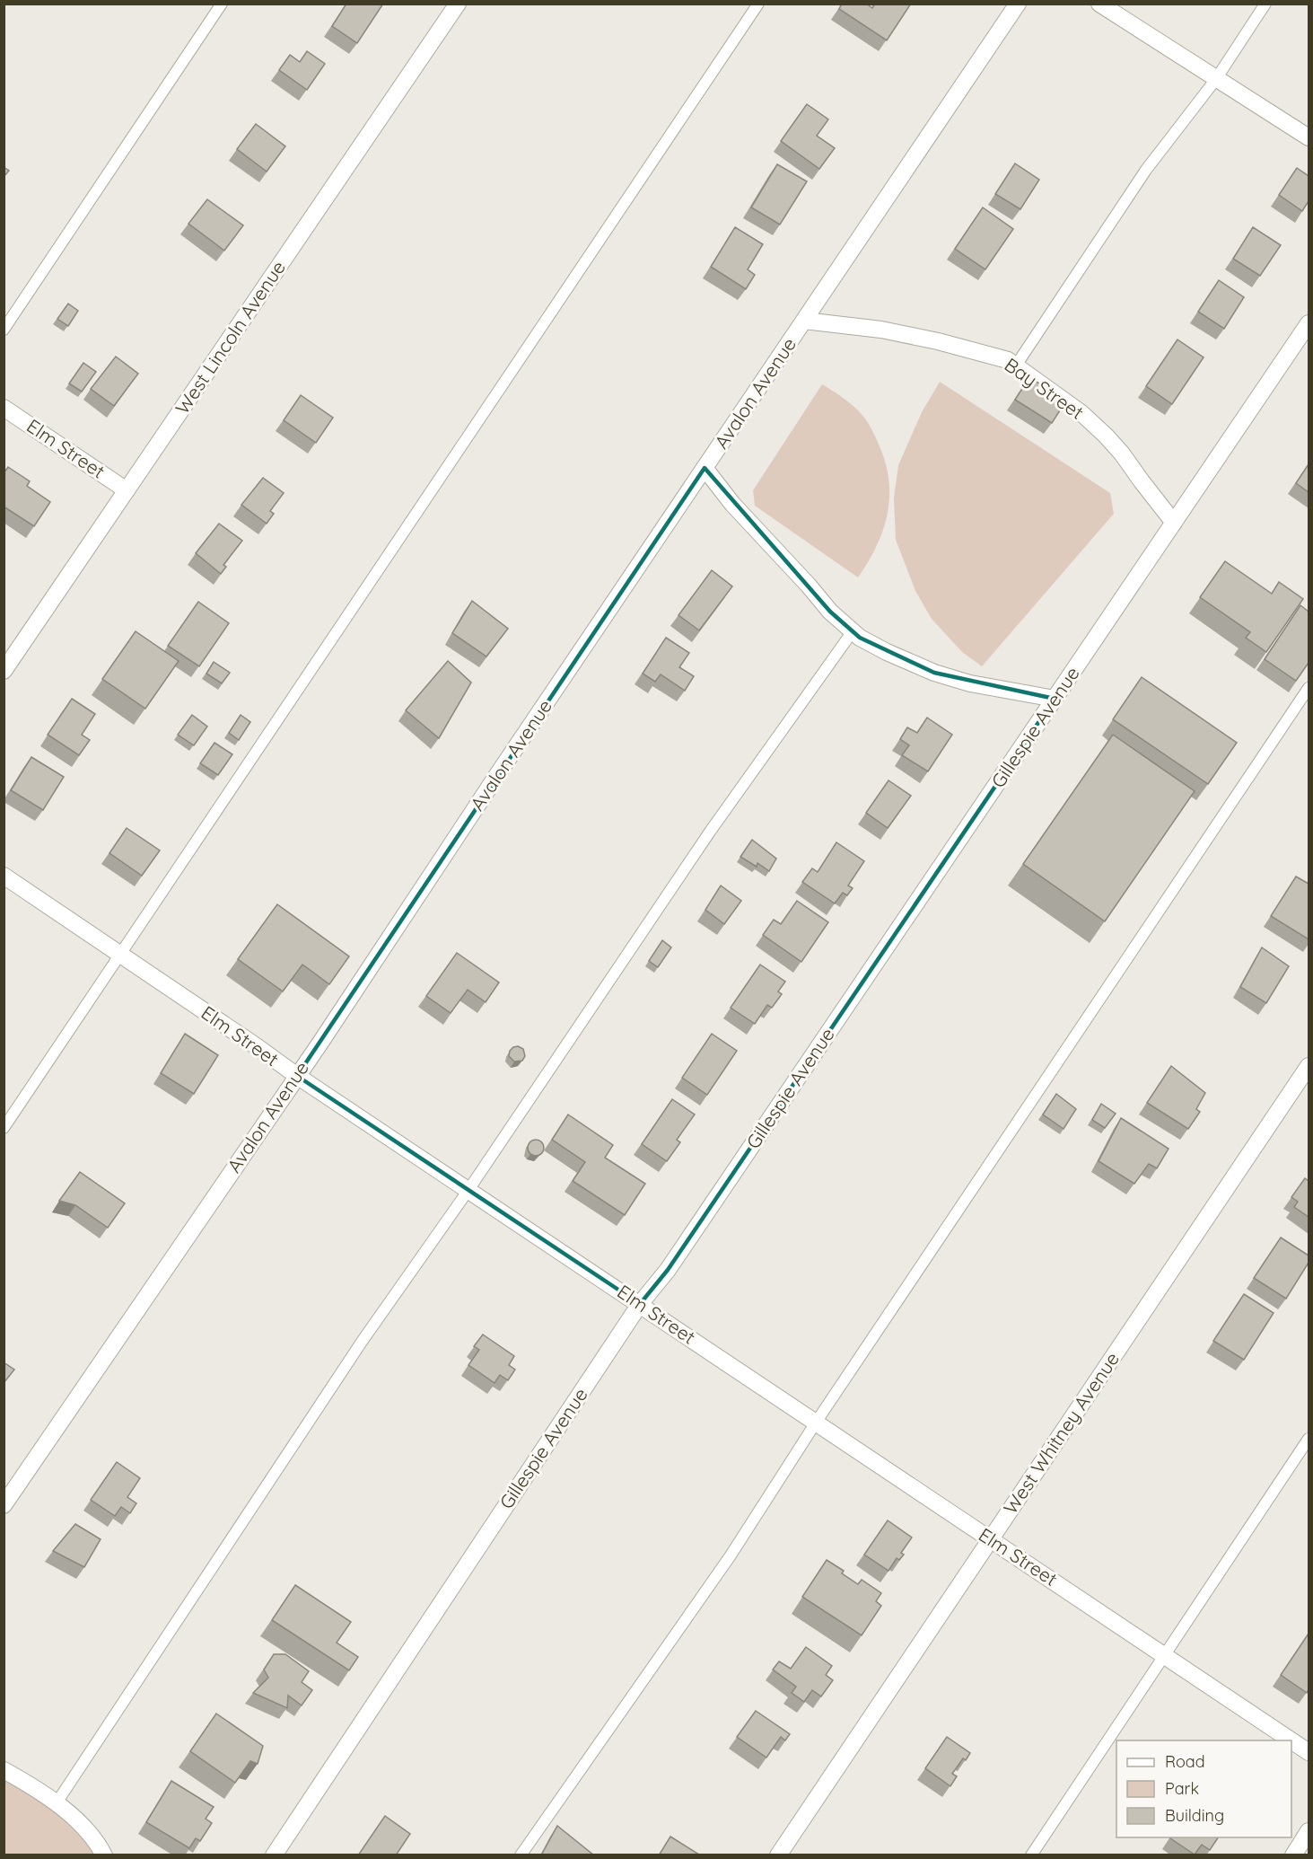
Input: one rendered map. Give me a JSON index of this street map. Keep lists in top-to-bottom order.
{
  "streets": {
    "street": [
      "West Lincoln Avenue",
      "Bay Street",
      "Avalon Avenue",
      "Elm Street",
      "Gillespie Avenue",
      "West Whitney Avenue"
    ]
  },
  "crossings": [
    ["West Lincoln Avenue", "Elm Street"],
    ["Bay Street", "Avalon Avenue"],
    ["Bay Street", "Gillespie Avenue"],
    ["Avalon Avenue", "Elm Street"],
    ["Elm Street", "Gillespie Avenue"],
    ["Elm Street", "West Whitney Avenue"]
  ],
  "legend": ["Road", "Park", "Building"]
}
